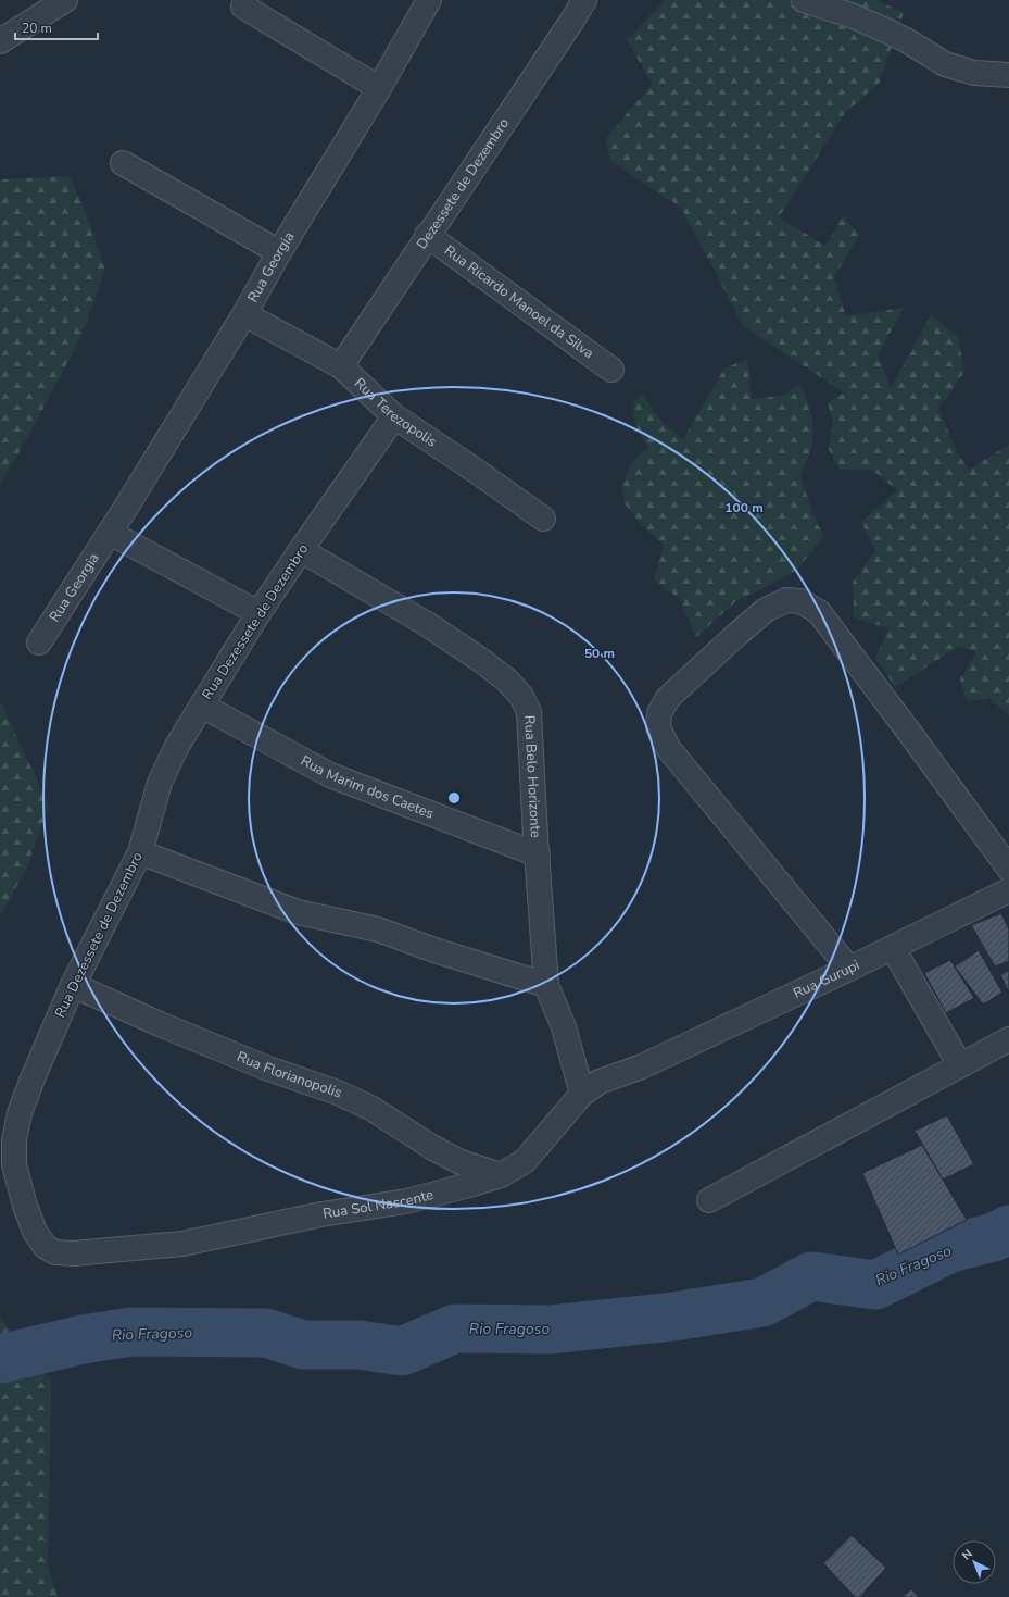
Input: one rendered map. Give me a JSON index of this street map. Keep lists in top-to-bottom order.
{
  "streets": {
    "street": [
      "Dezessete de Dezembro",
      "Rua Georgia",
      "Rua Ricardo Manoel da Silva",
      "Rua Terezopolis",
      "Rua Dezessete de Dezembro",
      "Rua Belo Horizonte",
      "Rua Marim dos Caetes",
      "Rua Gurupi",
      "Rua Florianopolis",
      "Rua Sol Nascente"
    ]
  },
  "crossings": [
    ["Dezessete de Dezembro", "Rua Ricardo Manoel da Silva"],
    ["Dezessete de Dezembro", "Rua Terezopolis"],
    ["Rua Georgia", "Rua Terezopolis"],
    ["Rua Terezopolis", "Rua Dezessete de Dezembro"],
    ["Rua Dezessete de Dezembro", "Rua Belo Horizonte"],
    ["Rua Dezessete de Dezembro", "Rua Marim dos Caetes"],
    ["Rua Dezessete de Dezembro", "Rua Florianopolis"],
    ["Rua Dezessete de Dezembro", "Rua Sol Nascente"],
    ["Rua Belo Horizonte", "Rua Marim dos Caetes"],
    ["Rua Belo Horizonte", "Rua Sol Nascente"],
    ["Rua Gurupi", "Rua Sol Nascente"],
    ["Rua Florianopolis", "Rua Sol Nascente"]
  ],
  "water": ["Rio Fragoso"],
  "scale_bar": "20 m",
  "north": "top left",
  "rings": ["100 m", "50 m"]
}
